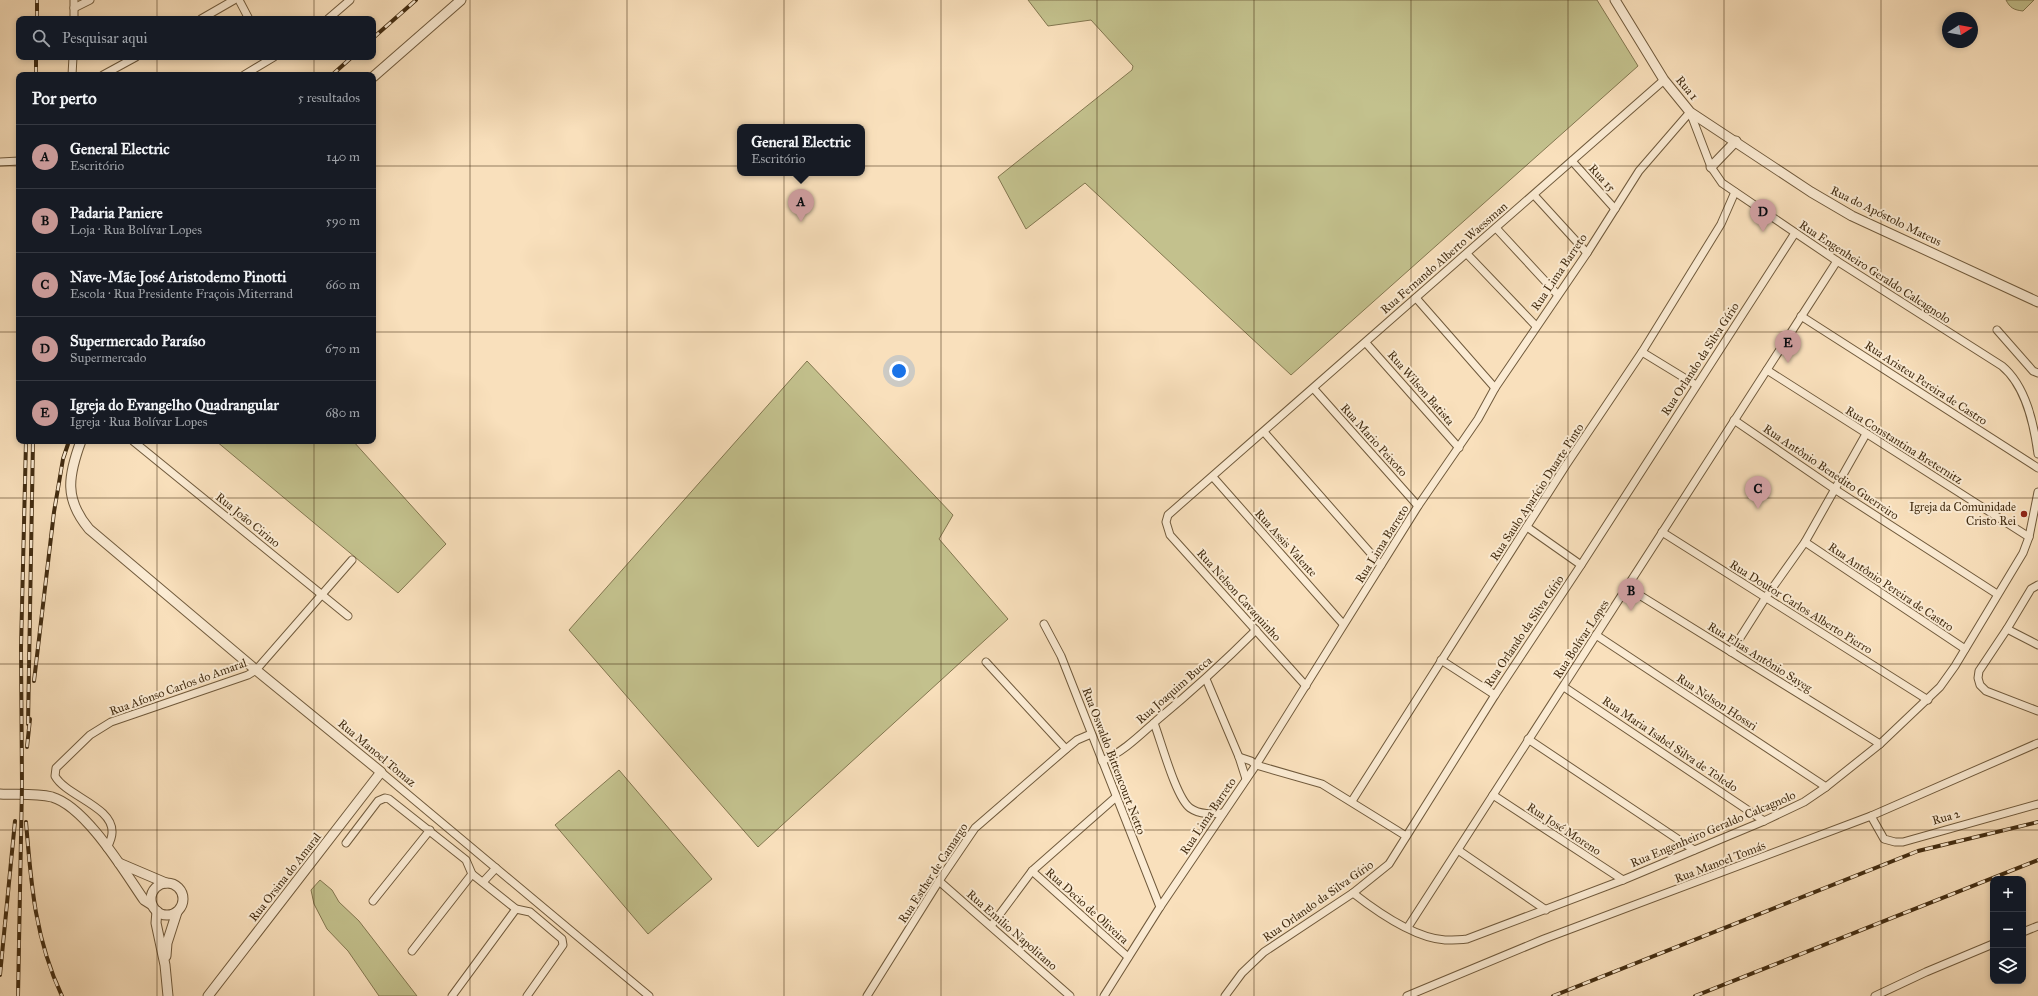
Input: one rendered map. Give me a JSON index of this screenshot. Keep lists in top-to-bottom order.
{
  "streets": {
    "street": [
      "Rua 1",
      "Rua 15",
      "Rua do Apóstolo Mateus",
      "Rua Fernando Alberto Waessman",
      "Rua Lima Barreto",
      "Rua Engenheiro Geraldo Calcagnolo",
      "Rua Orlando da Silva Gírio",
      "Rua Aristeu Pereira de Castro",
      "Rua Wilson Batista",
      "Rua Mario Peixoto",
      "Rua Constantina Breternitz",
      "Rua Antônio Benedito Guerreiro",
      "Rua Saulo Aparício Duarte Pinto",
      "Rua João Cirino",
      "Rua Assis Valente",
      "Rua Antônio Pereira de Castro",
      "Rua Nelson Cavaquinho",
      "Rua Doutor Carlos Alberto Pierro",
      "Rua Bolívar Lopes",
      "Rua Elias Antônio Sayeg",
      "Rua Afonso Carlos do Amaral",
      "Rua Joaquim Bucca",
      "Rua Nelson Hossri",
      "Rua Maria Isabel Silva de Toledo",
      "Rua Manoel Tomaz",
      "Rua Oswaldo Bittencourt Netto",
      "Rua 2",
      "Rua José Moreno",
      "Rua Manoel Tomás",
      "Rua Esther de Camargo",
      "Rua Orsina do Amaral",
      "Rua Decio de Oliveira",
      "Rua Emilio Napolitano"
    ]
  },
  "crossings": [
    ["Rua 1", "Rua do Apóstolo Mateus"],
    ["Rua 1", "Rua Fernando Alberto Waessman"],
    ["Rua 1", "Rua Lima Barreto"],
    ["Rua 1", "Rua Engenheiro Geraldo Calcagnolo"],
    ["Rua 15", "Rua Fernando Alberto Waessman"],
    ["Rua 15", "Rua Lima Barreto"],
    ["Rua do Apóstolo Mateus", "Rua Lima Barreto"],
    ["Rua do Apóstolo Mateus", "Rua Engenheiro Geraldo Calcagnolo"],
    ["Rua Fernando Alberto Waessman", "Rua Wilson Batista"],
    ["Rua Fernando Alberto Waessman", "Rua Mario Peixoto"],
    ["Rua Fernando Alberto Waessman", "Rua Assis Valente"],
    ["Rua Fernando Alberto Waessman", "Rua Nelson Cavaquinho"],
    ["Rua Lima Barreto", "Rua Engenheiro Geraldo Calcagnolo"],
    ["Rua Lima Barreto", "Rua Wilson Batista"],
    ["Rua Lima Barreto", "Rua Mario Peixoto"],
    ["Rua Lima Barreto", "Rua Assis Valente"],
    ["Rua Lima Barreto", "Rua Nelson Cavaquinho"],
    ["Rua Lima Barreto", "Rua Oswaldo Bittencourt Netto"],
    ["Rua Lima Barreto", "Rua Decio de Oliveira"],
    ["Rua Engenheiro Geraldo Calcagnolo", "Rua Orlando da Silva Gírio"],
    ["Rua Engenheiro Geraldo Calcagnolo", "Rua Constantina Breternitz"],
    ["Rua Engenheiro Geraldo Calcagnolo", "Rua Antônio Benedito Guerreiro"],
    ["Rua Engenheiro Geraldo Calcagnolo", "Rua Saulo Aparício Duarte Pinto"],
    ["Rua Engenheiro Geraldo Calcagnolo", "Rua Antônio Pereira de Castro"],
    ["Rua Engenheiro Geraldo Calcagnolo", "Rua Doutor Carlos Alberto Pierro"],
    ["Rua Engenheiro Geraldo Calcagnolo", "Rua Bolívar Lopes"],
    ["Rua Engenheiro Geraldo Calcagnolo", "Rua Elias Antônio Sayeg"],
    ["Rua Engenheiro Geraldo Calcagnolo", "Rua Nelson Hossri"],
    ["Rua Engenheiro Geraldo Calcagnolo", "Rua Maria Isabel Silva de Toledo"],
    ["Rua Engenheiro Geraldo Calcagnolo", "Rua José Moreno"],
    ["Rua Aristeu Pereira de Castro", "Rua Bolívar Lopes"],
    ["Rua Constantina Breternitz", "Rua Bolívar Lopes"],
    ["Rua Antônio Benedito Guerreiro", "Rua Bolívar Lopes"],
    ["Rua João Cirino", "Rua Afonso Carlos do Amaral"],
    ["Rua Nelson Cavaquinho", "Rua Joaquim Bucca"],
    ["Rua Doutor Carlos Alberto Pierro", "Rua Bolívar Lopes"],
    ["Rua Bolívar Lopes", "Rua Elias Antônio Sayeg"],
    ["Rua Bolívar Lopes", "Rua Nelson Hossri"],
    ["Rua Bolívar Lopes", "Rua Maria Isabel Silva de Toledo"],
    ["Rua Bolívar Lopes", "Rua José Moreno"],
    ["Rua Afonso Carlos do Amaral", "Rua Manoel Tomaz"],
    ["Rua Joaquim Bucca", "Rua Oswaldo Bittencourt Netto"],
    ["Rua Manoel Tomaz", "Rua Orsina do Amaral"],
    ["Rua Oswaldo Bittencourt Netto", "Rua Esther de Camargo"],
    ["Rua 2", "Rua Manoel Tomás"],
    ["Rua Esther de Camargo", "Rua Emilio Napolitano"]
  ],
  "places": ["Igreja da Comunidade Cristo Rei"],
  "north": "right",
  "page": {
    "search": "Pesquisar aqui",
    "heading": ["Por perto", "5 resultados"],
    "popup": ["General Electric", "Escritório"],
    "list": [
      {
        "mark": "A",
        "name": "General Electric",
        "note": "Escritório",
        "value": "140 m"
      },
      {
        "mark": "B",
        "name": "Padaria Paniere",
        "note": "Loja · Rua Bolívar Lopes",
        "value": "590 m"
      },
      {
        "mark": "C",
        "name": "Nave-Mãe José Aristodemo Pinotti",
        "note": "Escola · Rua Presidente Fraçois Miterrand",
        "value": "660 m"
      },
      {
        "mark": "D",
        "name": "Supermercado Paraíso",
        "note": "Supermercado",
        "value": "670 m"
      },
      {
        "mark": "E",
        "name": "Igreja do Evangelho Quadrangular",
        "note": "Igreja · Rua Bolívar Lopes",
        "value": "680 m"
      }
    ],
    "pins": [
      "A",
      "D",
      "E",
      "C",
      "B"
    ],
    "map_buttons": ["+", "−"]
  }
}
